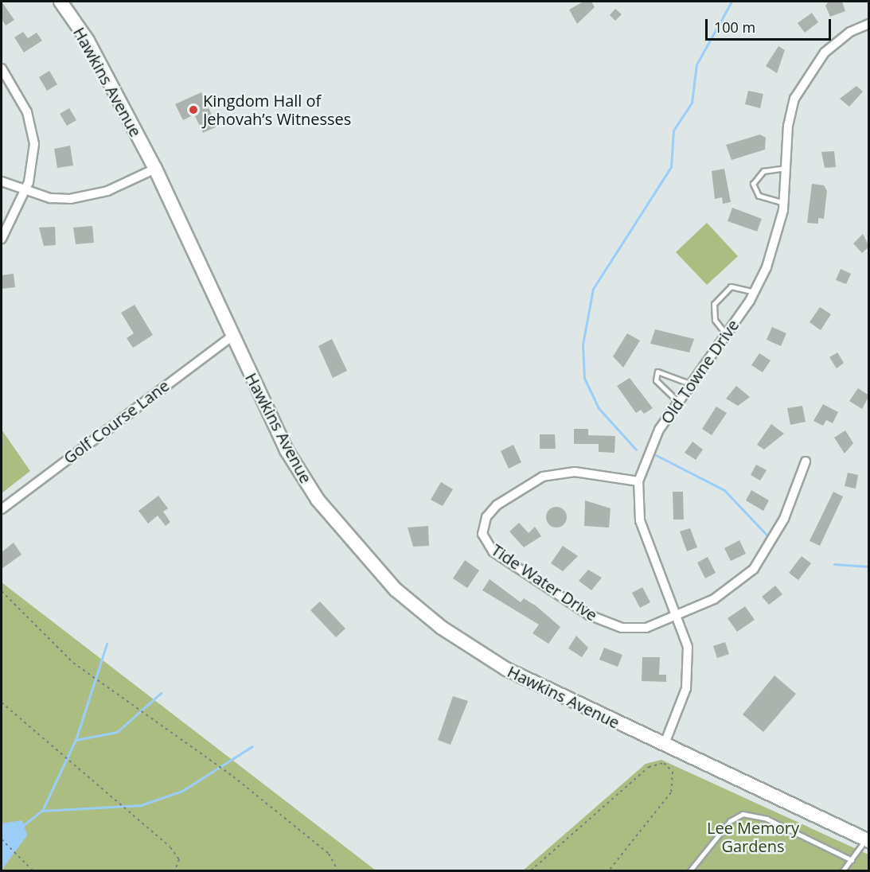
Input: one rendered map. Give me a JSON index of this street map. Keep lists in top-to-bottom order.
{
  "streets": {
    "main road": ["Hawkins Avenue"],
    "street": ["Old Towne Drive", "Golf Course Lane", "Tide Water Drive"]
  },
  "crossings": [
    ["Hawkins Avenue", "Old Towne Drive"],
    ["Hawkins Avenue", "Golf Course Lane"],
    ["Old Towne Drive", "Tide Water Drive"]
  ],
  "parks": ["Lee Memory Gardens"],
  "places": ["Kingdom Hall of Jehovah’s Witnesses"],
  "scale_bar": "100 m"
}
